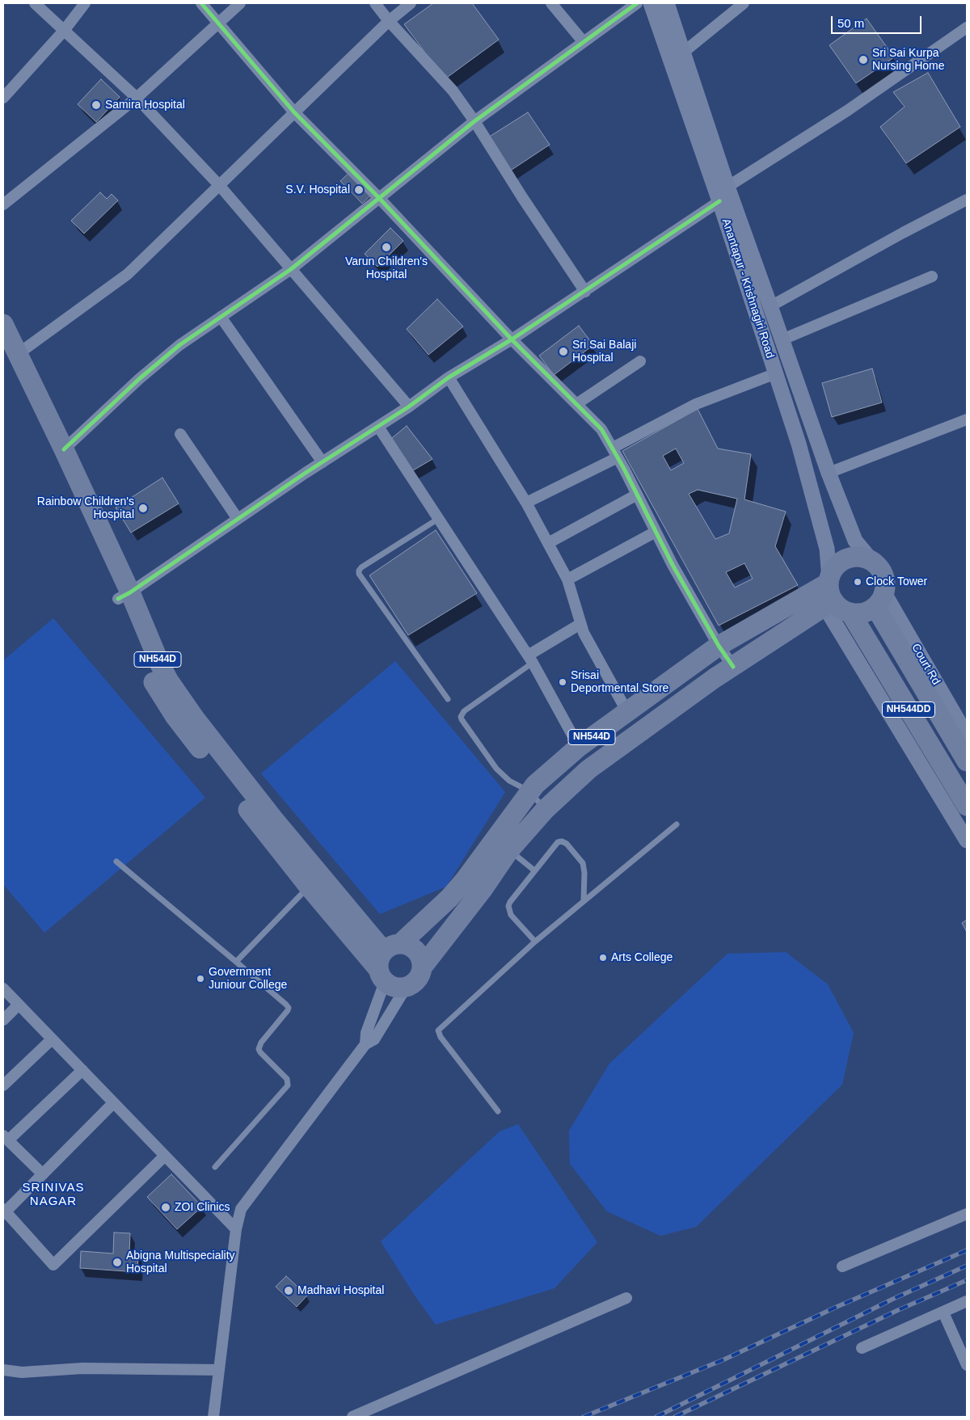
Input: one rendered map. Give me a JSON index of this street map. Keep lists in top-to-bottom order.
{
  "streets": {
    "highway": ["Anantapur - Krishnagiri Road", "NH544D", "NH544DD"],
    "main road": ["Court Rd"]
  },
  "crossings": [
    ["Anantapur - Krishnagiri Road", "NH544D"],
    ["Anantapur - Krishnagiri Road", "Court Rd"],
    ["Anantapur - Krishnagiri Road", "NH544DD"],
    ["NH544D", "Court Rd"],
    ["NH544D", "NH544DD"],
    ["Court Rd", "NH544DD"]
  ],
  "districts": ["SRINIVAS NAGAR"],
  "places": [
    "Sri Sai Kurpa Nursing Home",
    "Samira Hospital",
    "S.V. Hospital",
    "Varun Children's Hospital",
    "Sri Sai Balaji Hospital",
    "Rainbow Children's Hospital",
    "Clock Tower",
    "Srisai Deportmental Store",
    "Arts College",
    "Government Juniour College",
    "ZOI Clinics",
    "Abigna Multispeciality Hospital",
    "Madhavi Hospital"
  ],
  "scale_bar": "50 m"
}
